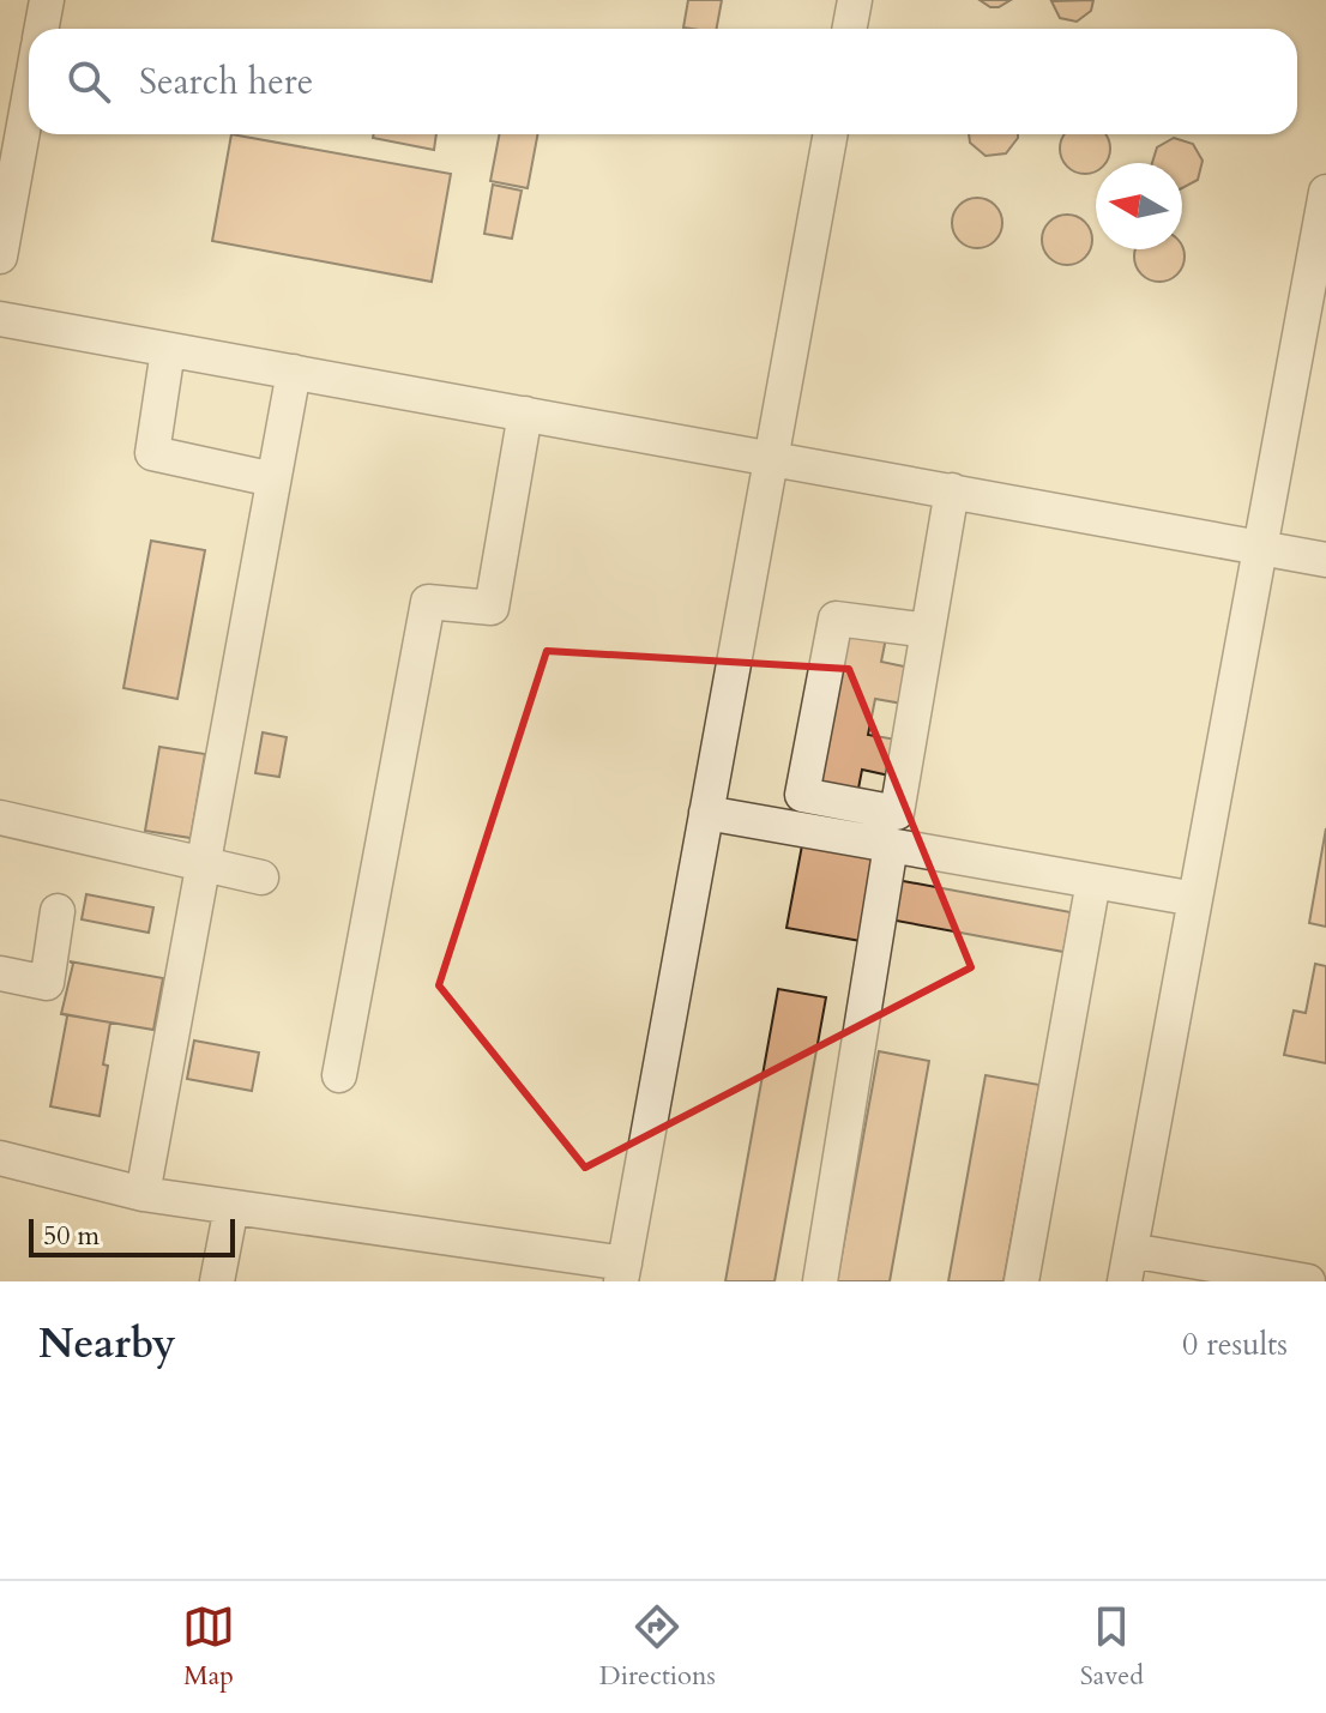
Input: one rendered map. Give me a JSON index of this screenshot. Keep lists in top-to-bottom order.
{
  "scale_bar": "50 m",
  "north": "left",
  "page": {
    "search": "Search here",
    "scale": "50 m",
    "heading": ["Nearby", "0 results"],
    "nav": ["Map", "Directions", "Saved"]
  }
}
